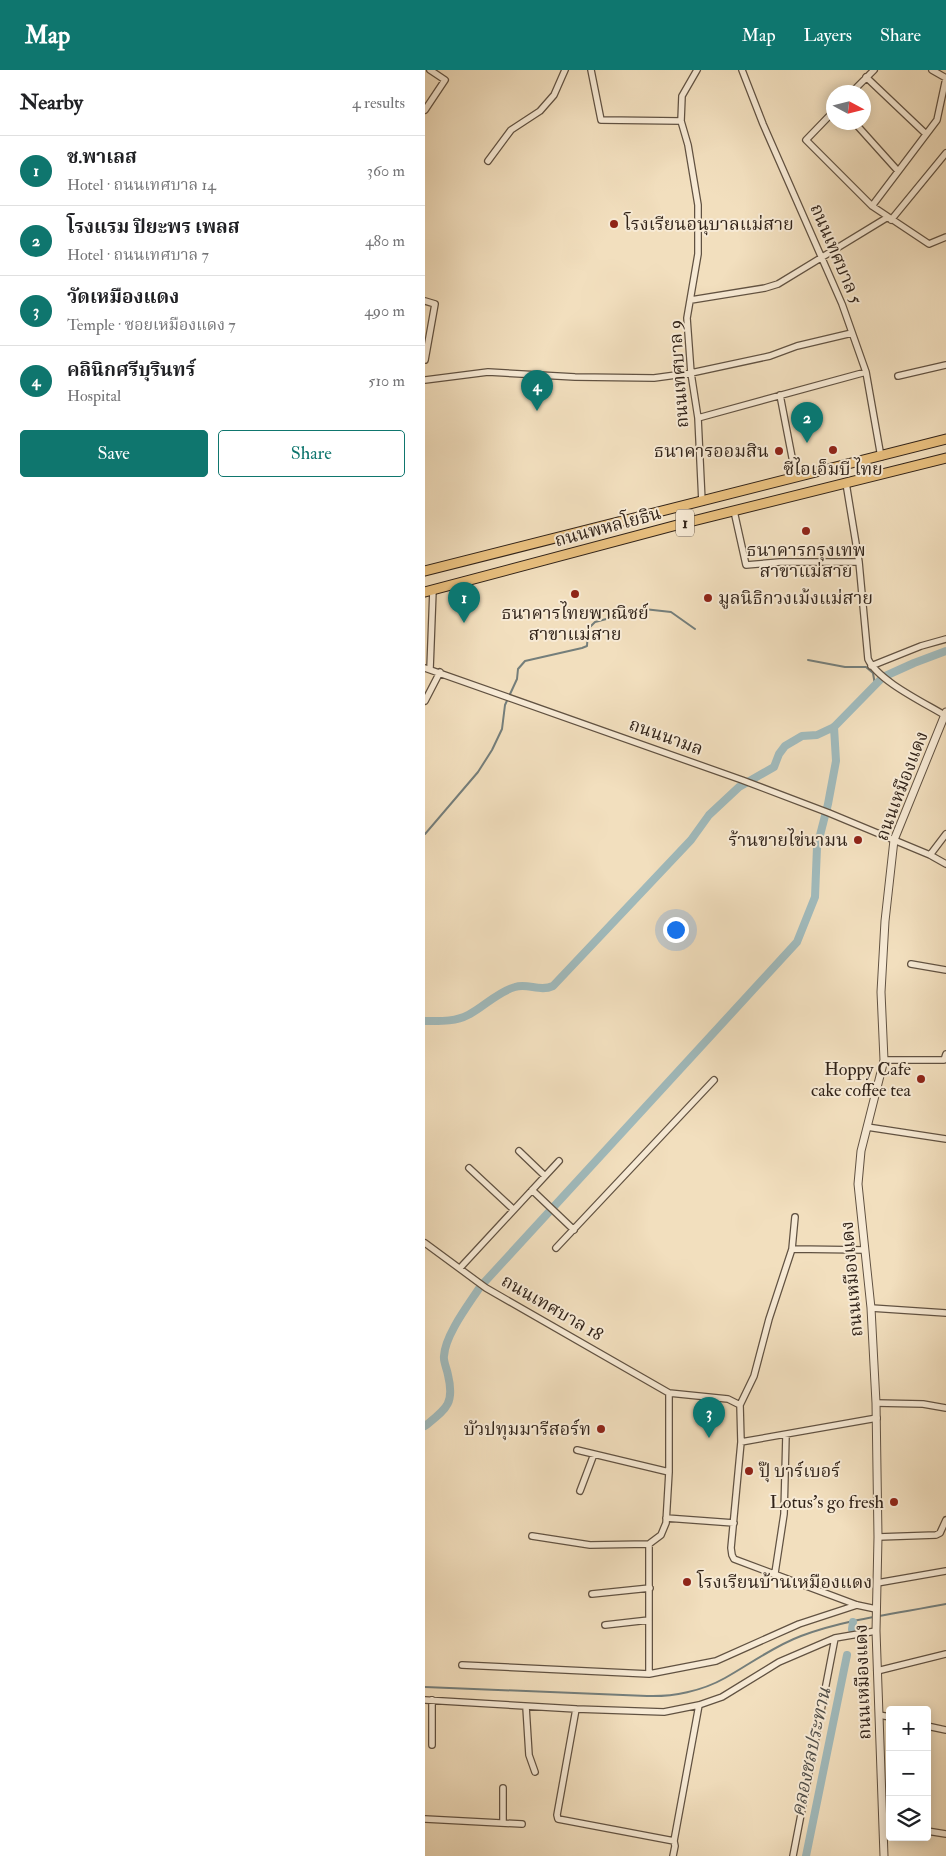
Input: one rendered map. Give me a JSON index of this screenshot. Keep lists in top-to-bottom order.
{
  "streets": {
    "main road": ["1", "ถนนพหลโยธิน"],
    "street": [
      "ถนนเทศบาล 5",
      "ถนนเทศบาล 9",
      "ถนนนามล",
      "ถนนเหมืองแดง",
      "ถนนเทศบาล 18"
    ]
  },
  "crossings": [
    ["ถนนเทศบาล 5", "ถนนพหลโยธิน"],
    ["ถนนเทศบาล 9", "ถนนพหลโยธิน"],
    ["ถนนนามล", "ถนนเหมืองแดง"]
  ],
  "water": ["คลองชลประทาน"],
  "places": [
    "โรงเรียนอนุบาลแม่สาย",
    "ซีไอเอ็มบี ไทย",
    "ธนาคารออมสิน",
    "ธนาคารกรุงเทพ สาขาแม่สาย",
    "ธนาคารไทยพาณิชย์ สาขาแม่สาย",
    "มูลนิธิกวงเม้งแม่สาย",
    "ร้านขายไข่นามน",
    "Hoppy Cafe cake coffee tea",
    "บัวปทุมมารีสอร์ท",
    "ปุ๊ บาร์เบอร์",
    "Lotus's go fresh",
    "โรงเรียนบ้านเหมืองแดง"
  ],
  "north": "right",
  "page": {
    "header": "Map",
    "nav": ["Map", "Layers", "Share"],
    "heading": ["Nearby", "4 results"],
    "list": [
      {
        "mark": "1",
        "name": "ช.พาเลส",
        "note": "Hotel · ถนนเทศบาล 14",
        "value": "360 m"
      },
      {
        "mark": "2",
        "name": "โรงแรม ปิยะพร เพลส",
        "note": "Hotel · ถนนเทศบาล 7",
        "value": "480 m"
      },
      {
        "mark": "3",
        "name": "วัดเหมืองแดง",
        "note": "Temple · ซอยเหมืองแดง 7",
        "value": "490 m"
      },
      {
        "mark": "4",
        "name": "คลินิกศรีบุรินทร์",
        "note": "Hospital",
        "value": "510 m"
      }
    ],
    "pins": [
      "4",
      "2",
      "1",
      "3"
    ],
    "buttons": ["Save", "Share"],
    "map_buttons": ["+", "−"]
  }
}
